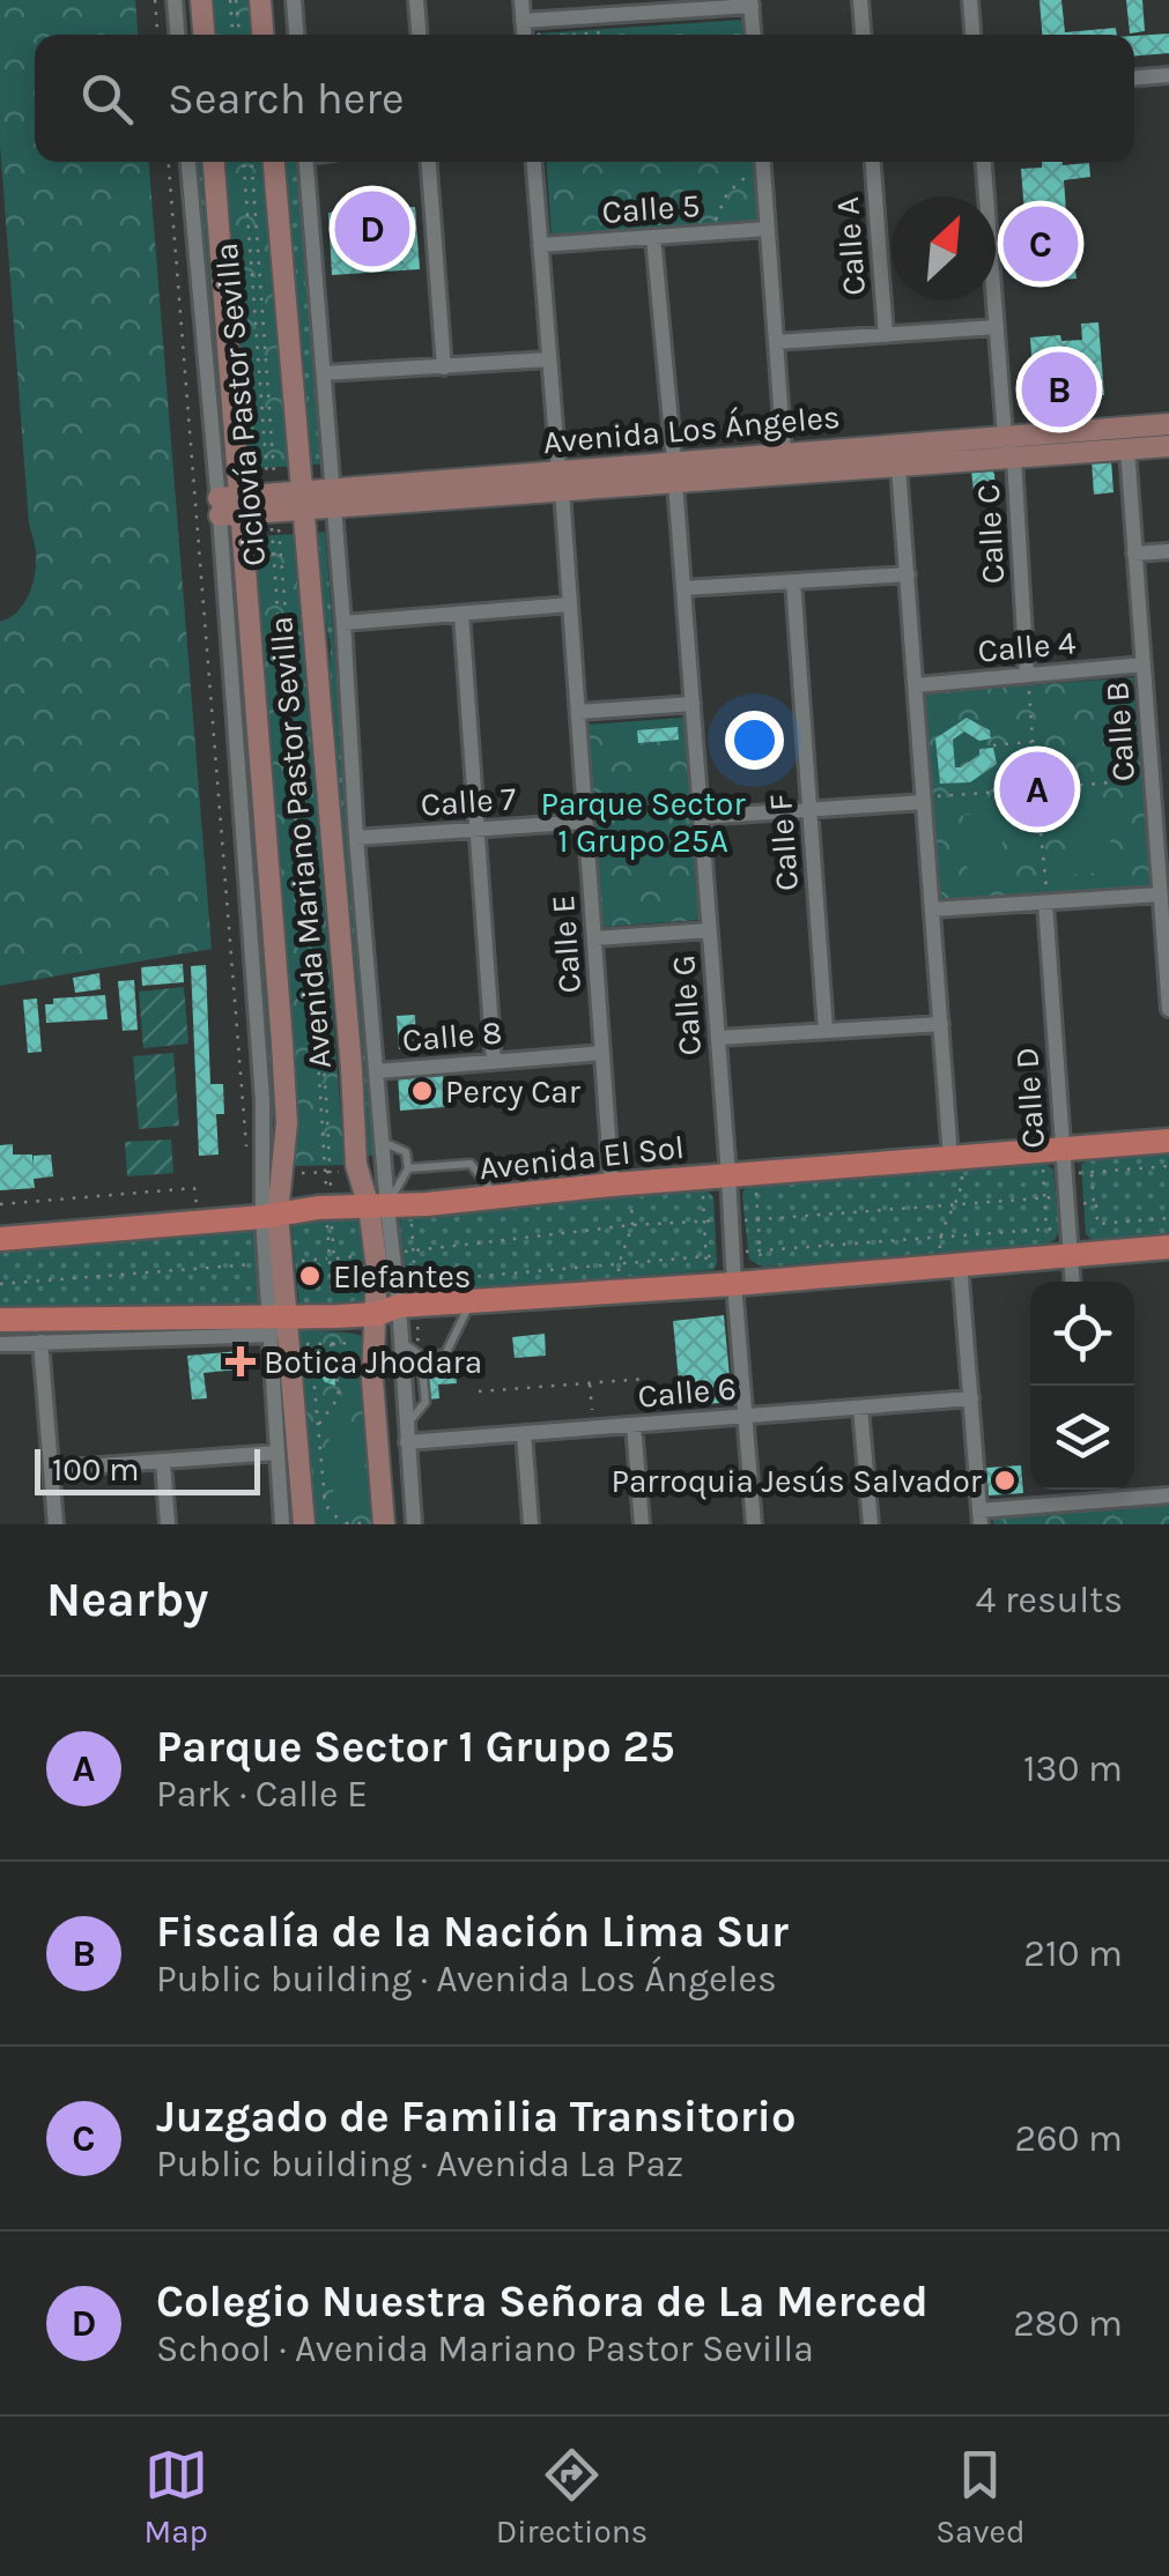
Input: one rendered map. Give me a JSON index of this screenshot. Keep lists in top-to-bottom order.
{
  "streets": {
    "main road": ["Avenida Los Ángeles", "Avenida Mariano Pastor Sevilla", "Avenida El Sol"],
    "street": [
      "Calle 5",
      "Calle A",
      "Calle C",
      "Calle 4",
      "Calle B",
      "Calle 7",
      "Calle F",
      "Calle E",
      "Calle G",
      "Calle 8",
      "Calle D",
      "Calle 6"
    ],
    "path": ["Ciclovía Pastor Sevilla"]
  },
  "crossings": [
    ["Calle 5", "Calle E"],
    ["Ciclovía Pastor Sevilla", "Avenida Los Ángeles"],
    ["Ciclovía Pastor Sevilla", "Avenida El Sol"],
    ["Avenida Los Ángeles", "Calle C"],
    ["Avenida Los Ángeles", "Calle B"],
    ["Avenida Los Ángeles", "Avenida Mariano Pastor Sevilla"],
    ["Avenida Los Ángeles", "Calle E"],
    ["Avenida Los Ángeles", "Calle G"],
    ["Calle C", "Calle 4"],
    ["Calle 4", "Calle B"],
    ["Calle 7", "Avenida Mariano Pastor Sevilla"],
    ["Calle 7", "Calle E"],
    ["Avenida Mariano Pastor Sevilla", "Calle 8"],
    ["Avenida Mariano Pastor Sevilla", "Avenida El Sol"],
    ["Avenida Mariano Pastor Sevilla", "Calle 6"],
    ["Calle E", "Calle 8"],
    ["Calle E", "Avenida El Sol"],
    ["Calle G", "Avenida El Sol"],
    ["Calle G", "Calle 6"],
    ["Calle D", "Avenida El Sol"]
  ],
  "parks": ["Parque Sector 1 Grupo 25A"],
  "places": {
    "other": ["Percy Car", "Elefantes", "Parroquia Jesús Salvador"],
    "health": ["Botica Jhodara"]
  },
  "scale_bar": "100 m",
  "north": "top right",
  "page": {
    "search": "Search here",
    "pins": [
      "D",
      "C",
      "B",
      "A"
    ],
    "scale": "100 m",
    "heading": ["Nearby", "4 results"],
    "list": [
      {
        "mark": "A",
        "name": "Parque Sector 1 Grupo 25",
        "note": "Park · Calle E",
        "value": "130 m"
      },
      {
        "mark": "B",
        "name": "Fiscalía de la Nación Lima Sur",
        "note": "Public building · Avenida Los Ángeles",
        "value": "210 m"
      },
      {
        "mark": "C",
        "name": "Juzgado de Familia Transitorio",
        "note": "Public building · Avenida La Paz",
        "value": "260 m"
      },
      {
        "mark": "D",
        "name": "Colegio Nuestra Señora de La Merced",
        "note": "School · Avenida Mariano Pastor Sevilla",
        "value": "280 m"
      }
    ],
    "nav": ["Map", "Directions", "Saved"]
  }
}
